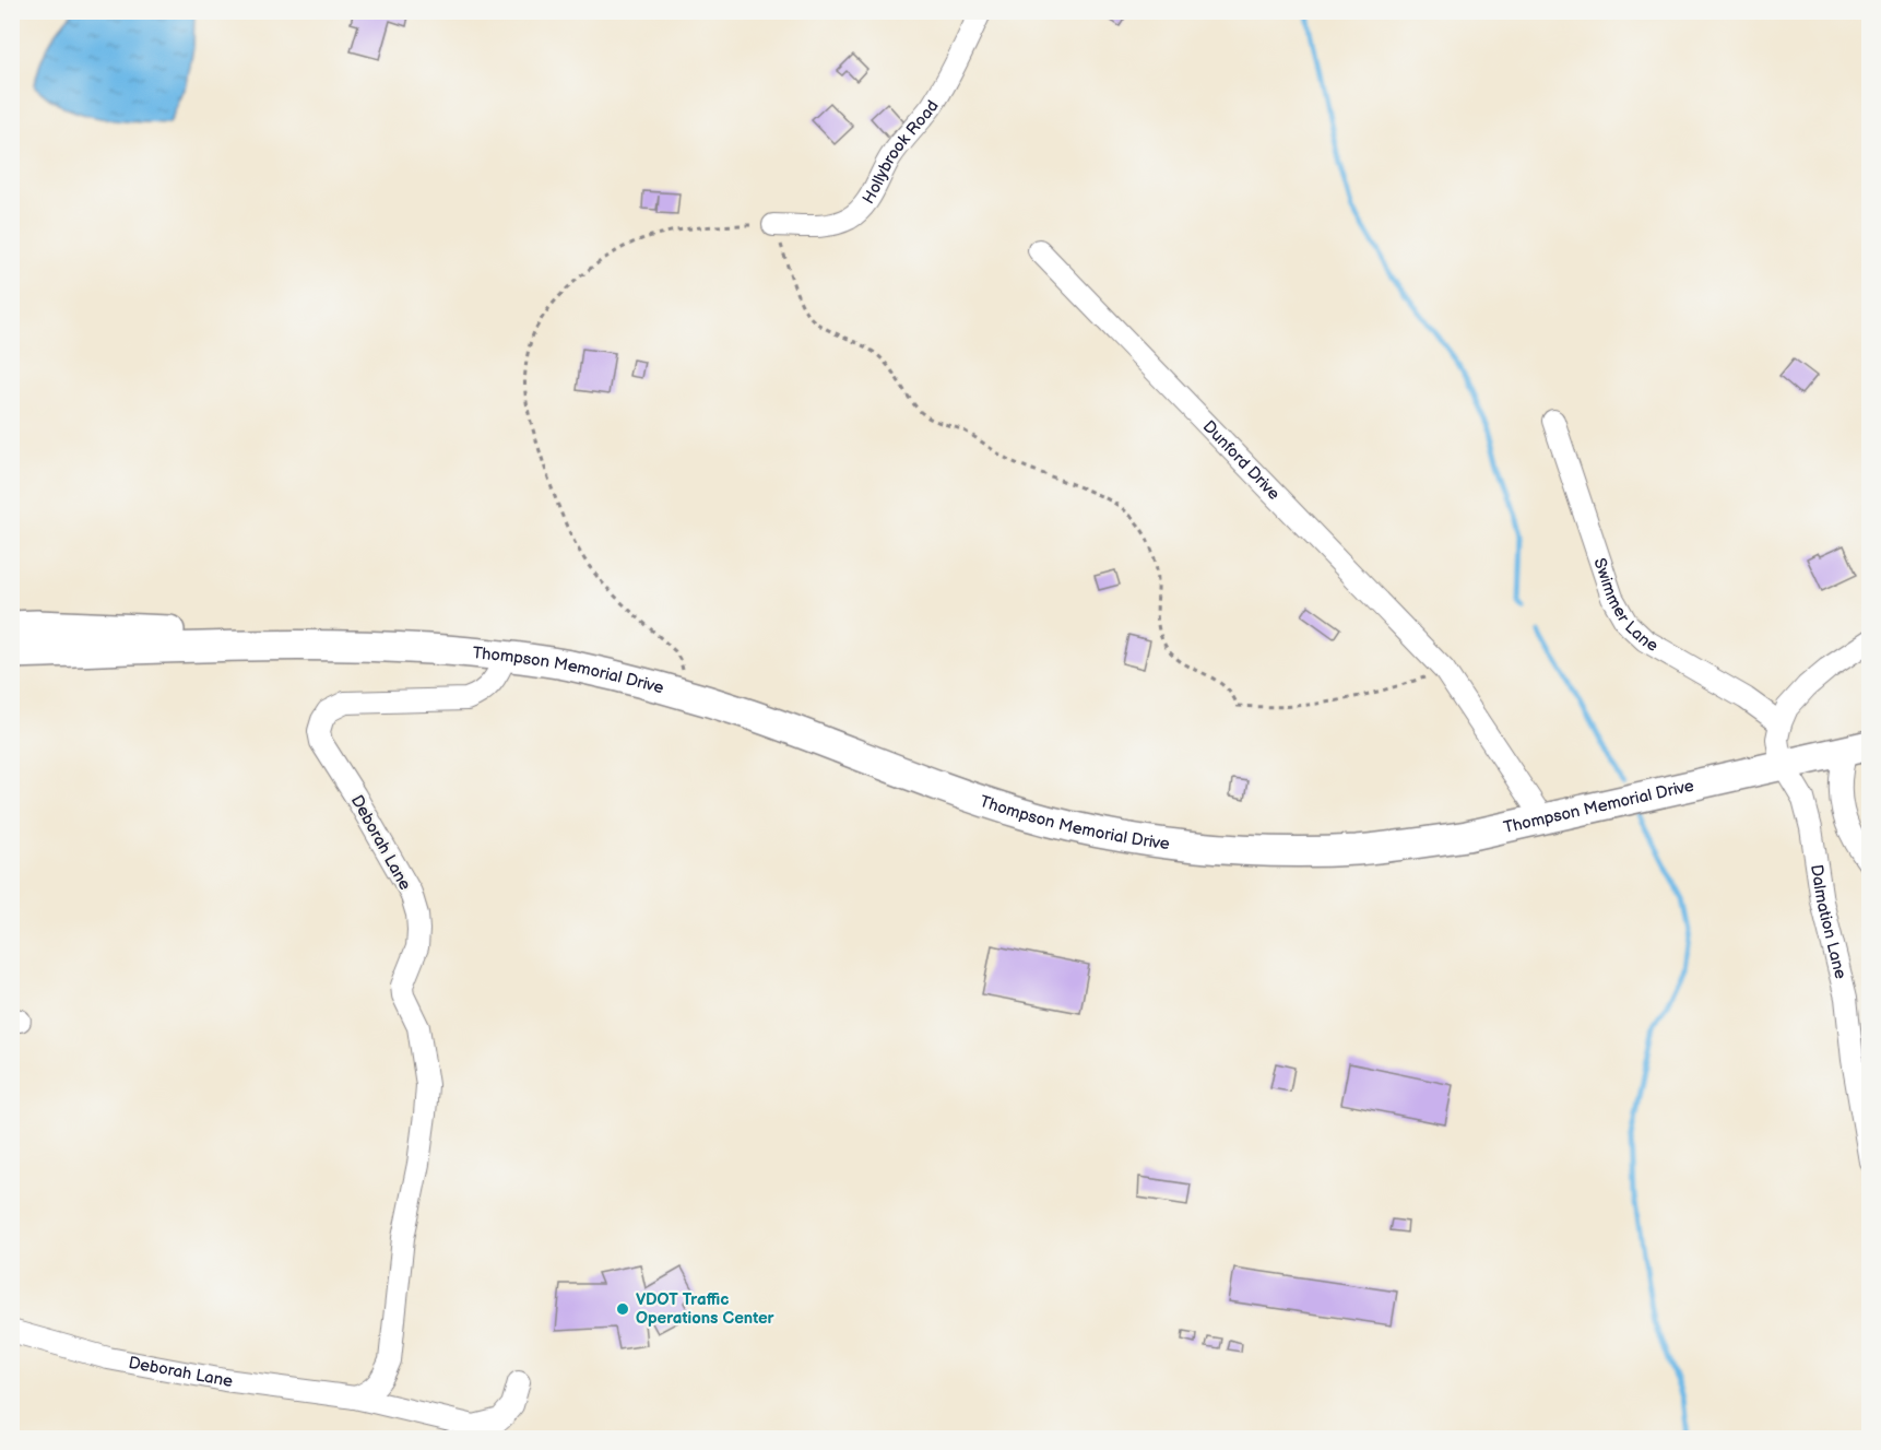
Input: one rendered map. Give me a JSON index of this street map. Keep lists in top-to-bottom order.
{
  "streets": {
    "main road": ["Thompson Memorial Drive"],
    "street": [
      "Hollybrook Road",
      "Dunford Drive",
      "Swimmer Lane",
      "Deborah Lane",
      "Dalmation Lane"
    ]
  },
  "crossings": [
    ["Dunford Drive", "Thompson Memorial Drive"],
    ["Thompson Memorial Drive", "Deborah Lane"],
    ["Thompson Memorial Drive", "Dalmation Lane"]
  ],
  "places": ["VDOT Traffic Operations Center"]
}
